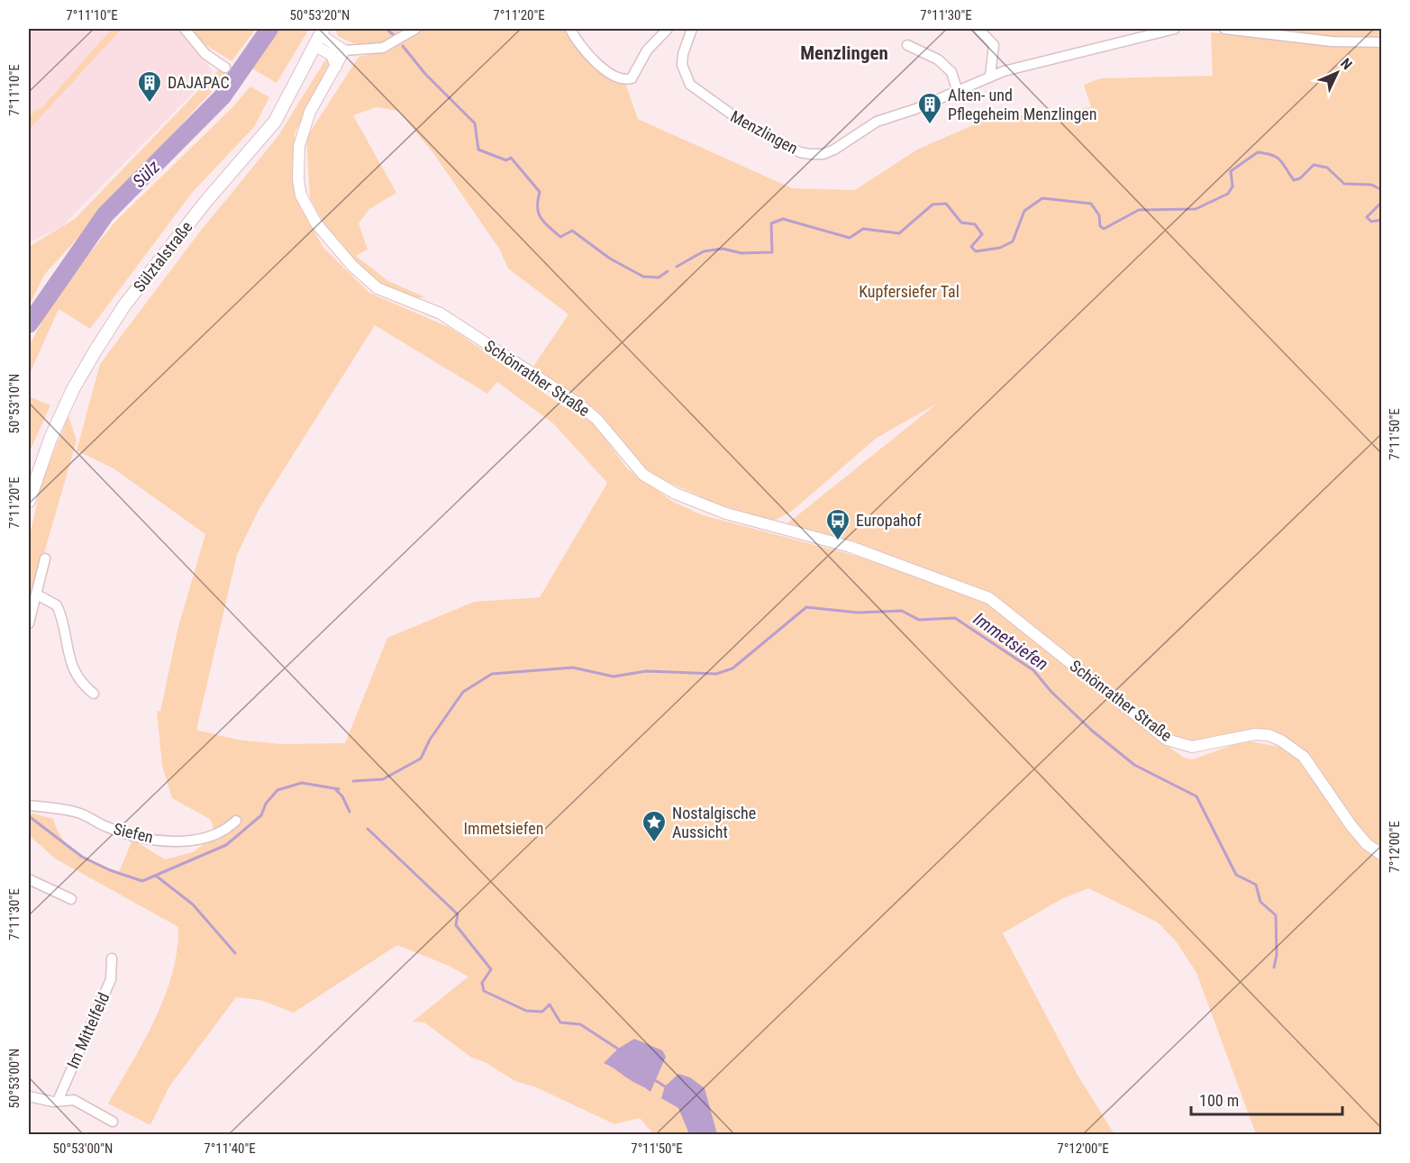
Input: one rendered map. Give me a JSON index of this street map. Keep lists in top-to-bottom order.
{
  "streets": {
    "main road": ["Sülztalstraße"],
    "street": [
      "Menzlingen",
      "Schönrather Straße",
      "Siefen",
      "Im Mittelfeld"
    ]
  },
  "districts": ["Menzlingen"],
  "water": ["Sülz", "Immetsiefen"],
  "parks": ["Kupfersiefer Tal", "Immetsiefen"],
  "places": {
    "building": ["DAJAPAC", "Alten- und Pflegeheim Menzlingen"],
    "bus stop": ["Europahof"],
    "place": ["Nostalgische Aussicht"]
  },
  "scale_bar": "100 m",
  "north": "top right",
  "coordinates": [
    "7°11'10\"E",
    "50°53'20\"N",
    "7°11'20\"E",
    "7°11'30\"E",
    "50°53'10\"N",
    "7°11'50\"E",
    "7°12'00\"E",
    "50°53'00\"N",
    "7°11'40\"E"
  ]
}
